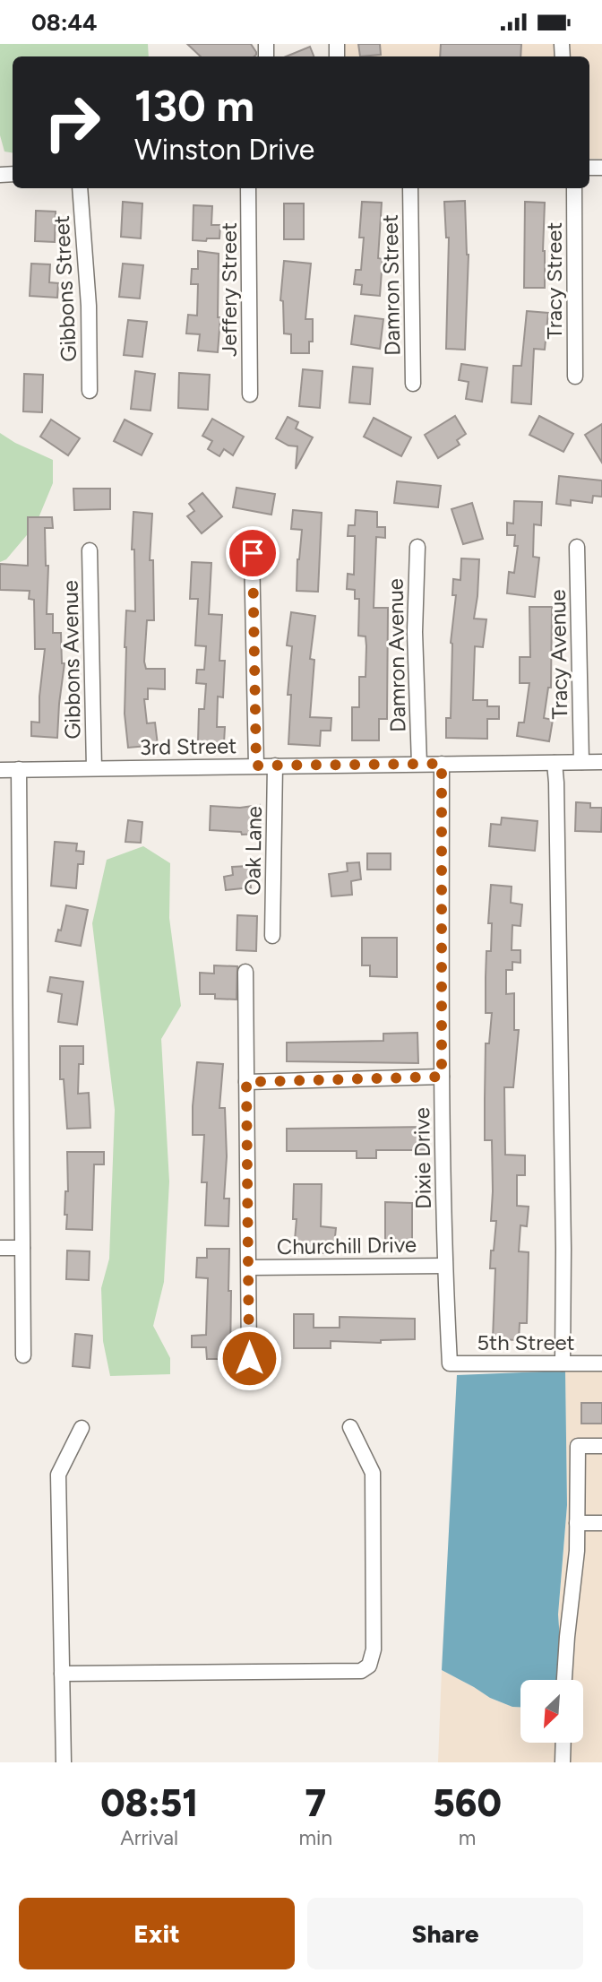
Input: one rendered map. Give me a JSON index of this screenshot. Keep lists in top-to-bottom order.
{
  "streets": {
    "street": [
      "Tracy Street",
      "Damron Street",
      "Gibbons Street",
      "Jeffery Street",
      "Tracy Avenue",
      "Damron Avenue",
      "Gibbons Avenue",
      "3rd Street",
      "Oak Lane",
      "Dixie Drive",
      "Churchill Drive",
      "5th Street"
    ]
  },
  "crossings": [
    ["Tracy Avenue", "3rd Street"],
    ["Damron Avenue", "3rd Street"],
    ["Gibbons Avenue", "3rd Street"],
    ["3rd Street", "Oak Lane"],
    ["3rd Street", "Dixie Drive"],
    ["Dixie Drive", "Churchill Drive"],
    ["Dixie Drive", "5th Street"]
  ],
  "north": "bottom left",
  "page": {
    "status": "08:44",
    "turn": ["130 m", "Winston Drive"],
    "eta": [
      "08:51",
      "Arrival",
      "7",
      "min",
      "560",
      "m"
    ],
    "buttons": ["Exit", "Share"]
  }
}
